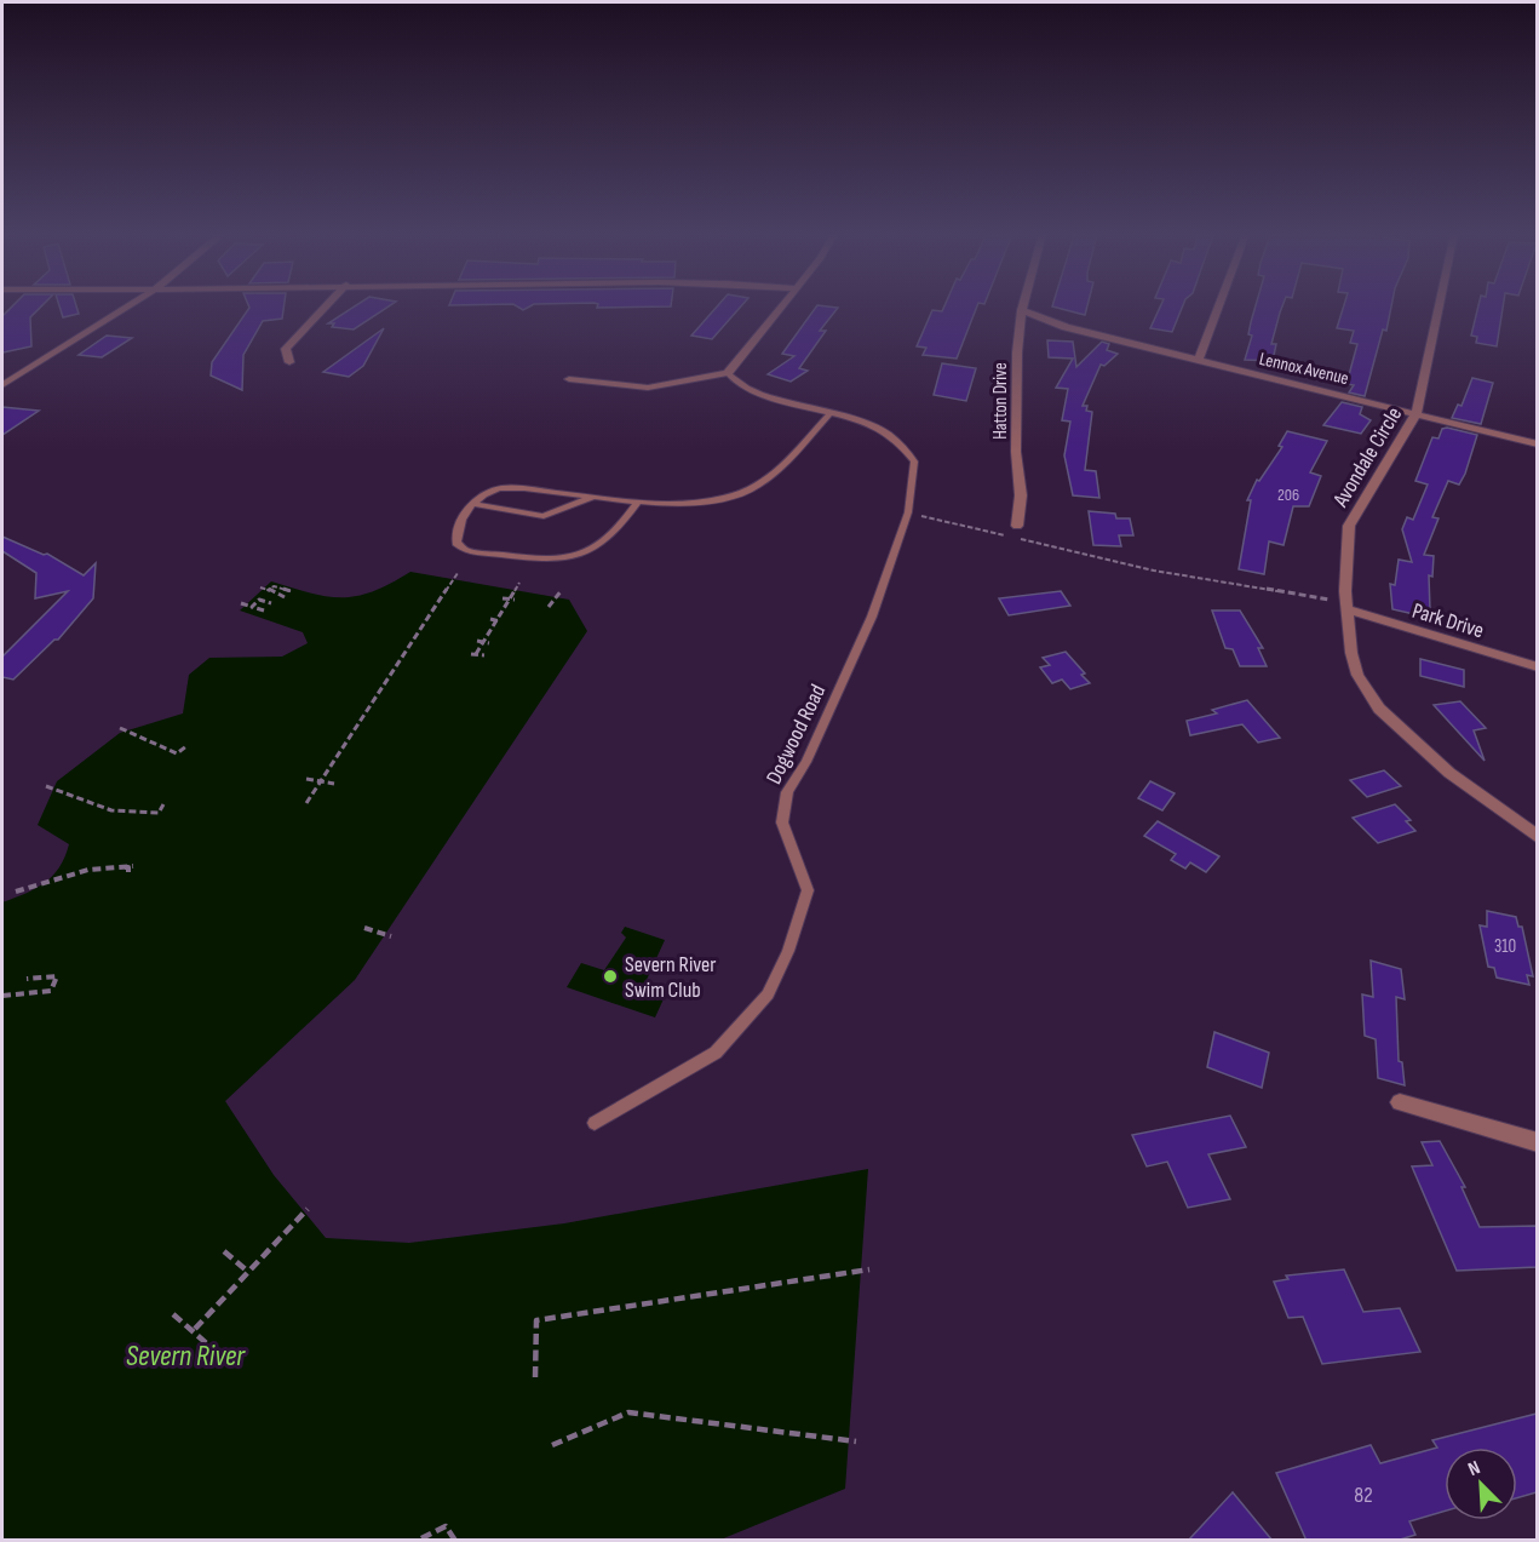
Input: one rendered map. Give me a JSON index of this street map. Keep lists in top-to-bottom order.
{
  "streets": {
    "street": [
      "Lennox Avenue",
      "Hatton Drive",
      "Avondale Circle",
      "Park Drive"
    ],
    "lane": ["Dogwood Road"]
  },
  "crossings": [
    ["Lennox Avenue", "Hatton Drive"],
    ["Lennox Avenue", "Avondale Circle"],
    ["Avondale Circle", "Park Drive"]
  ],
  "water": ["Severn River"],
  "places": ["Severn River Swim Club"],
  "house_numbers": ["206", "310", "82"],
  "north": "top left"
}
